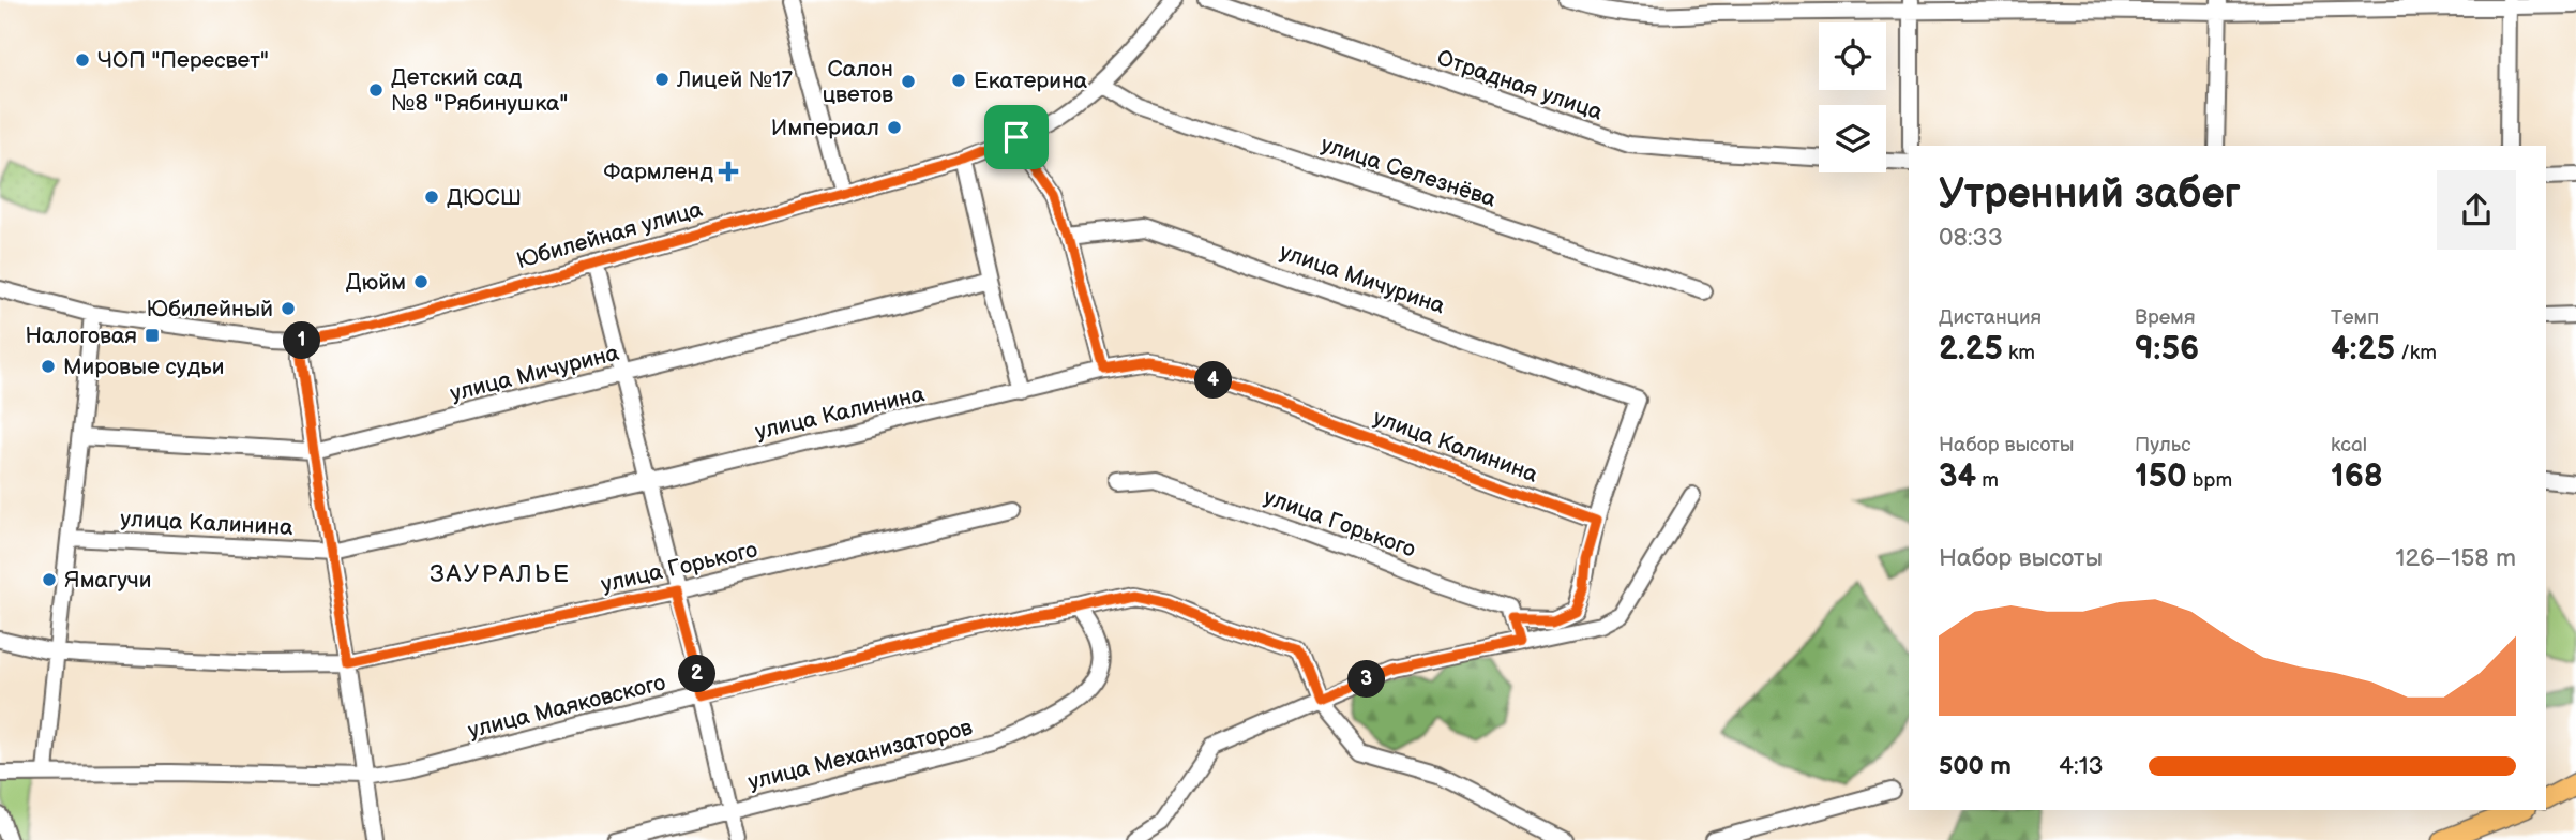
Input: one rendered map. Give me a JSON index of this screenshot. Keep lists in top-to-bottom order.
{
  "streets": {
    "street": [
      "Отрадная улица",
      "улица Селезнёва",
      "Юбилейная улица",
      "улица Мичурина",
      "улица Калинина",
      "улица Горького",
      "улица Маяковского",
      "улица Механизаторов"
    ]
  },
  "crossings": [
    ["улица Селезнёва", "Юбилейная улица"],
    ["улица Мичурина", "улица Калинина"],
    ["улица Маяковского", "улица Механизаторов"]
  ],
  "districts": ["ЗАУРАЛЬЕ"],
  "places": {
    "other": [
      "ЧОП \"Пересвет\"",
      "Лицей №17",
      "Екатерина",
      "Салон цветов",
      "Детский сад №8 \"Рябинушка\"",
      "Империал",
      "ДЮСШ",
      "Дюйм",
      "Юбилейный",
      "Мировые судьи",
      "Ямагучи"
    ],
    "health": ["Фармленд"],
    "transit": ["Налоговая"]
  },
  "page": {
    "heading": ["Утренний забег", "08:33"],
    "stats": [
      ["Дистанция", "2.25 km"],
      ["Время", "9:56"],
      ["Темп", "4:25 /km"],
      ["Набор высоты", "34 m"],
      ["Пульс", "150 bpm"],
      ["kcal", "168"]
    ],
    "pins": [
      "1",
      "4",
      "2",
      "3"
    ],
    "chart": ["Набор высоты", "126–158 m"],
    "list": [
      {
        "name": "500 m",
        "note": "4:13"
      }
    ]
  }
}
